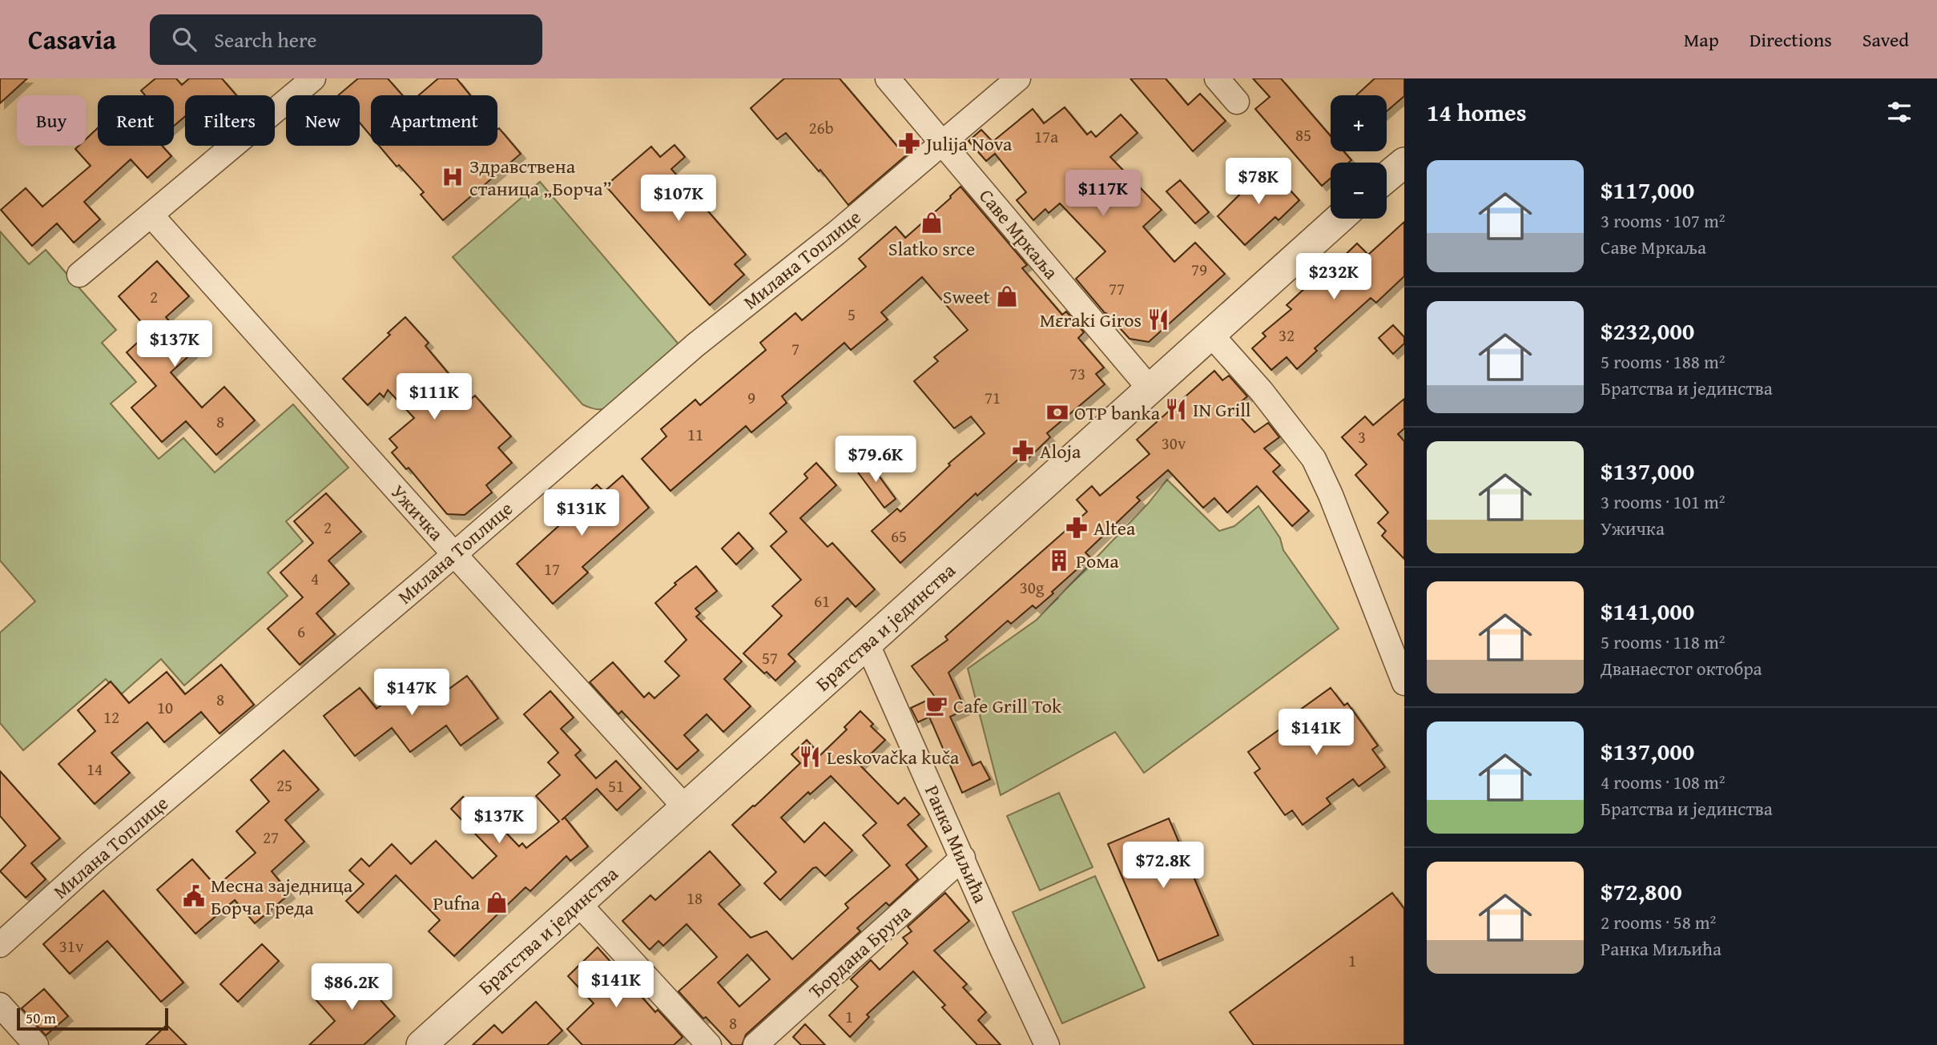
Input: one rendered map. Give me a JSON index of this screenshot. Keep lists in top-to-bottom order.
{
  "streets": {
    "street": [
      "Саве Мркаља",
      "Милана Топлице",
      "Ужичка",
      "Братства и јединства",
      "Ранка Миљића",
      "Ђордана Бруна"
    ]
  },
  "crossings": [
    ["Саве Мркаља", "Милана Топлице"],
    ["Саве Мркаља", "Братства и јединства"],
    ["Милана Топлице", "Ужичка"],
    ["Ужичка", "Братства и јединства"],
    ["Братства и јединства", "Ранка Миљића"],
    ["Ранка Миљића", "Ђордана Бруна"]
  ],
  "places": {
    "pharmacy": ["Julija Nova", "Aloja", "Altea"],
    "hospital": ["Здравствена станица „Борча”"],
    "shop": ["Slatko srce", "Sweet", "Pufna"],
    "restaurant": ["Mεraki Giros", "IN Grill", "Leskovačka kuča"],
    "bank": ["OTP banka"],
    "building": ["Рома"],
    "cafe": ["Cafe Grill Tok"],
    "public building": ["Месна заједница Борча Греда"]
  },
  "house_numbers": [
    "26b",
    "85",
    "17a",
    "79",
    "77",
    "2",
    "5",
    "32",
    "7",
    "73",
    "9",
    "71",
    "8",
    "11",
    "3",
    "30v",
    "2",
    "65",
    "17",
    "4",
    "30g",
    "61",
    "6",
    "57",
    "8",
    "10",
    "12",
    "14",
    "25",
    "51",
    "27",
    "18",
    "31v",
    "1",
    "1",
    "8"
  ],
  "scale_bar": "50 m",
  "page": {
    "header": "Casavia",
    "search": "Search here",
    "nav": ["Map", "Directions", "Saved"],
    "heading": "14 homes",
    "map_buttons": ["+", "−"],
    "chip": [
      "Buy",
      "Rent",
      "Filters",
      "New",
      "Apartment"
    ],
    "list": [
      {
        "name": "$117,000",
        "note": "3 rooms · 107 m² · Саве Мркаља"
      },
      {
        "name": "$232,000",
        "note": "5 rooms · 188 m² · Братства и јединства"
      },
      {
        "name": "$137,000",
        "note": "3 rooms · 101 m² · Ужичка"
      },
      {
        "name": "$141,000",
        "note": "5 rooms · 118 m² · Дванаестог октобра"
      },
      {
        "name": "$137,000",
        "note": "4 rooms · 108 m² · Братства и јединства"
      },
      {
        "name": "$72,800",
        "note": "2 rooms · 58 m² · Ранка Миљића"
      }
    ],
    "price": [
      "$78K",
      "$117K",
      "$107K",
      "$232K",
      "$137K",
      "$111K",
      "$79.6K",
      "$131K",
      "$147K",
      "$141K",
      "$137K",
      "$72.8K",
      "$141K",
      "$86.2K"
    ],
    "scale": "50 m"
  }
}
